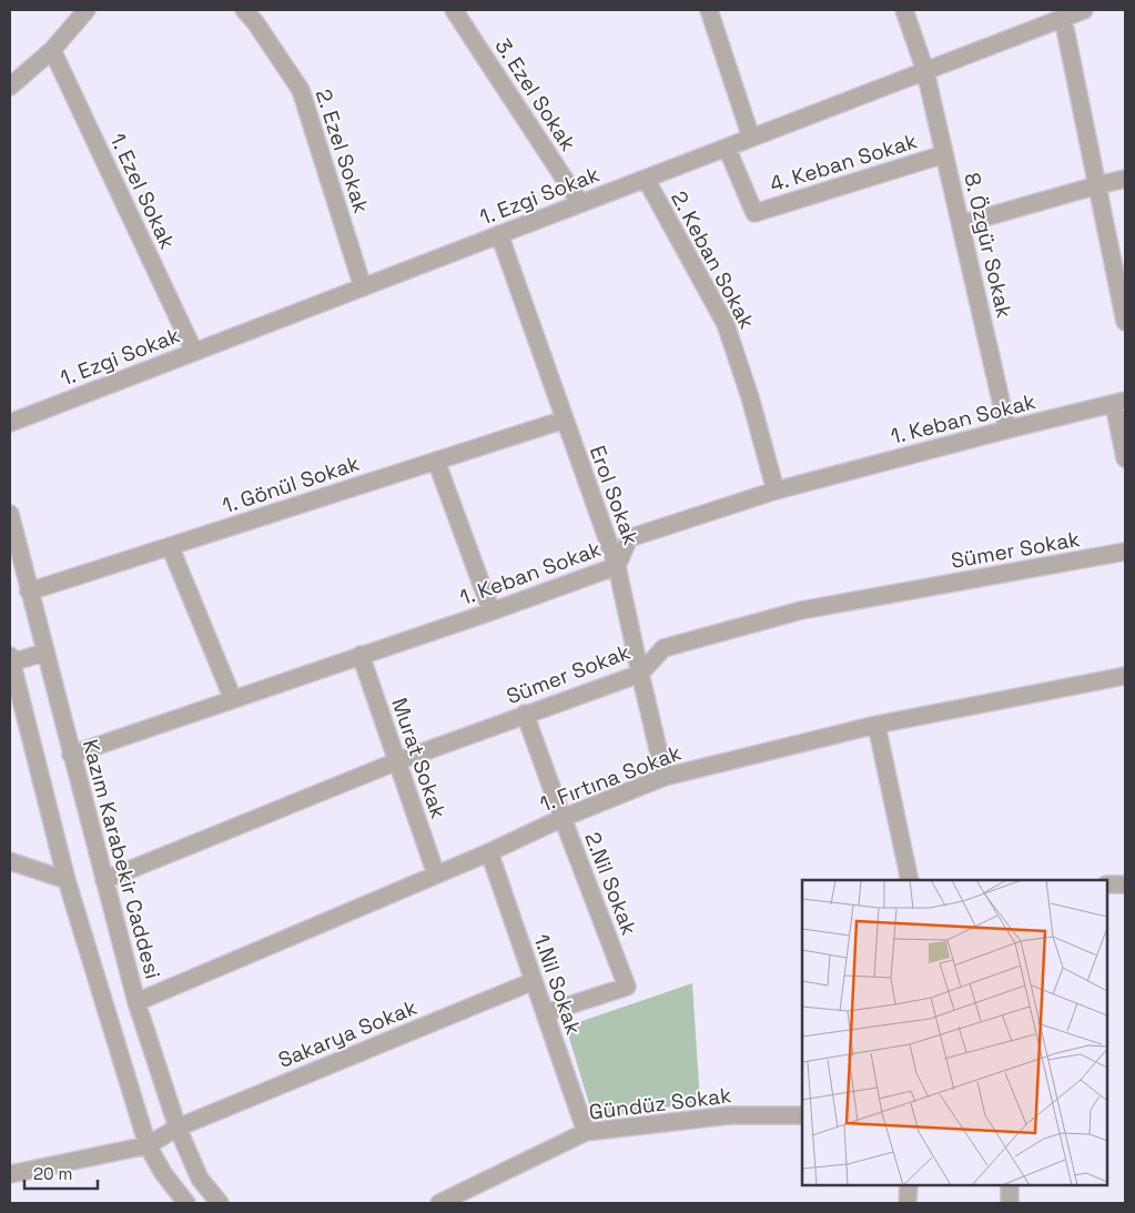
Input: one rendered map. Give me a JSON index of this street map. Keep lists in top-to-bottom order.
{
  "streets": {
    "street": [
      "3. Ezel Sokak",
      "2. Ezel Sokak",
      "4. Keban Sokak",
      "1. Ezel Sokak",
      "1. Ezgi Sokak",
      "8. Özgür Sokak",
      "2. Keban Sokak",
      "1. Keban Sokak",
      "1. Gönül Sokak",
      "Erol Sokak",
      "Sümer Sokak",
      "Murat Sokak",
      "1. Fırtına Sokak",
      "Kazım Karabekir Caddesi",
      "2.Nil Sokak",
      "1.Nil Sokak",
      "Sakarya Sokak",
      "Gündüz Sokak"
    ]
  },
  "crossings": [
    ["3. Ezel Sokak", "1. Ezgi Sokak"],
    ["2. Ezel Sokak", "1. Ezgi Sokak"],
    ["4. Keban Sokak", "1. Ezgi Sokak"],
    ["4. Keban Sokak", "8. Özgür Sokak"],
    ["1. Ezel Sokak", "1. Ezgi Sokak"],
    ["1. Ezgi Sokak", "8. Özgür Sokak"],
    ["1. Ezgi Sokak", "2. Keban Sokak"],
    ["1. Ezgi Sokak", "Erol Sokak"],
    ["8. Özgür Sokak", "1. Keban Sokak"],
    ["2. Keban Sokak", "1. Keban Sokak"],
    ["1. Keban Sokak", "Erol Sokak"],
    ["1. Keban Sokak", "Murat Sokak"],
    ["1. Keban Sokak", "Kazım Karabekir Caddesi"],
    ["1. Gönül Sokak", "Erol Sokak"],
    ["1. Gönül Sokak", "Kazım Karabekir Caddesi"],
    ["Erol Sokak", "Sümer Sokak"],
    ["Erol Sokak", "1. Fırtına Sokak"],
    ["Sümer Sokak", "Murat Sokak"],
    ["Sümer Sokak", "Kazım Karabekir Caddesi"],
    ["Sümer Sokak", "2.Nil Sokak"],
    ["Murat Sokak", "1. Fırtına Sokak"],
    ["1. Fırtına Sokak", "Kazım Karabekir Caddesi"],
    ["1. Fırtına Sokak", "2.Nil Sokak"],
    ["1. Fırtına Sokak", "1.Nil Sokak"],
    ["Kazım Karabekir Caddesi", "Sakarya Sokak"],
    ["2.Nil Sokak", "1.Nil Sokak"],
    ["1.Nil Sokak", "Sakarya Sokak"],
    ["1.Nil Sokak", "Gündüz Sokak"]
  ],
  "scale_bar": "20 m"
}
